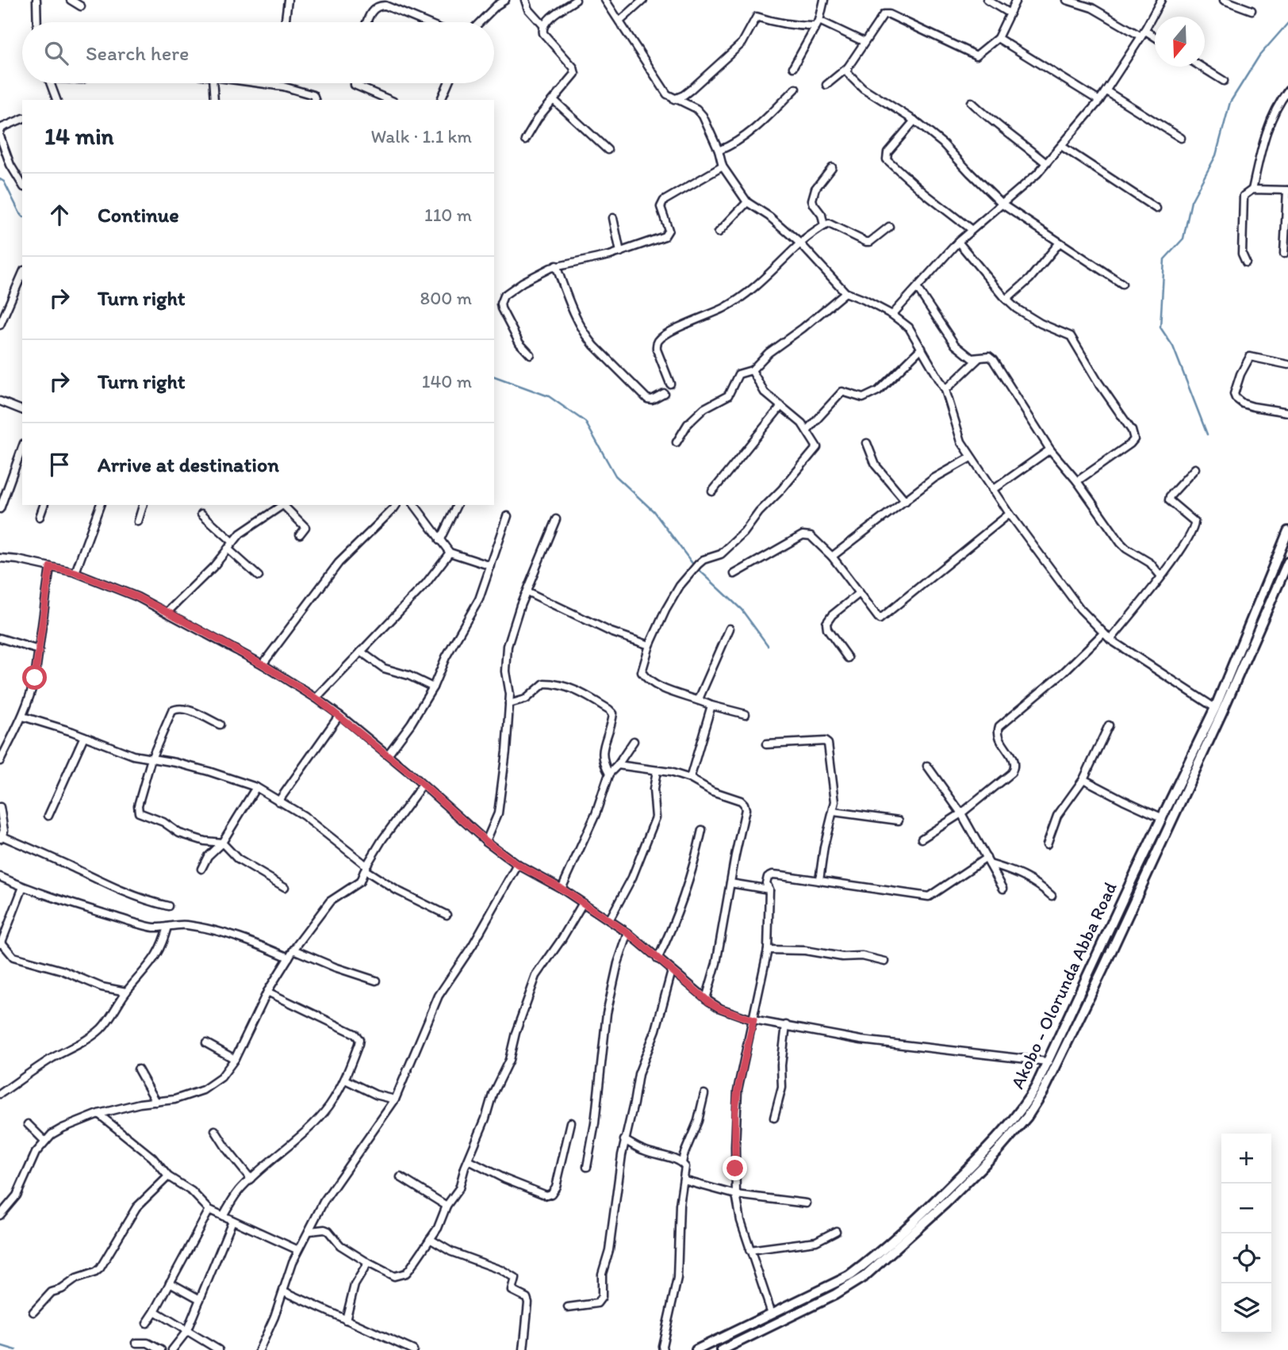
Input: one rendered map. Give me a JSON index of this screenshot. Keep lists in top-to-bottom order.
{
  "streets": {
    "main road": ["Akobo - Olorunda Abba Road"]
  },
  "north": "bottom",
  "page": {
    "search": "Search here",
    "heading": ["14 min", "Walk · 1.1 km"],
    "list": [
      ["Continue", "110 m"],
      ["Turn right", "800 m"],
      ["Turn right", "140 m"],
      "Arrive at destination"
    ],
    "map_buttons": ["+", "−"]
  }
}
